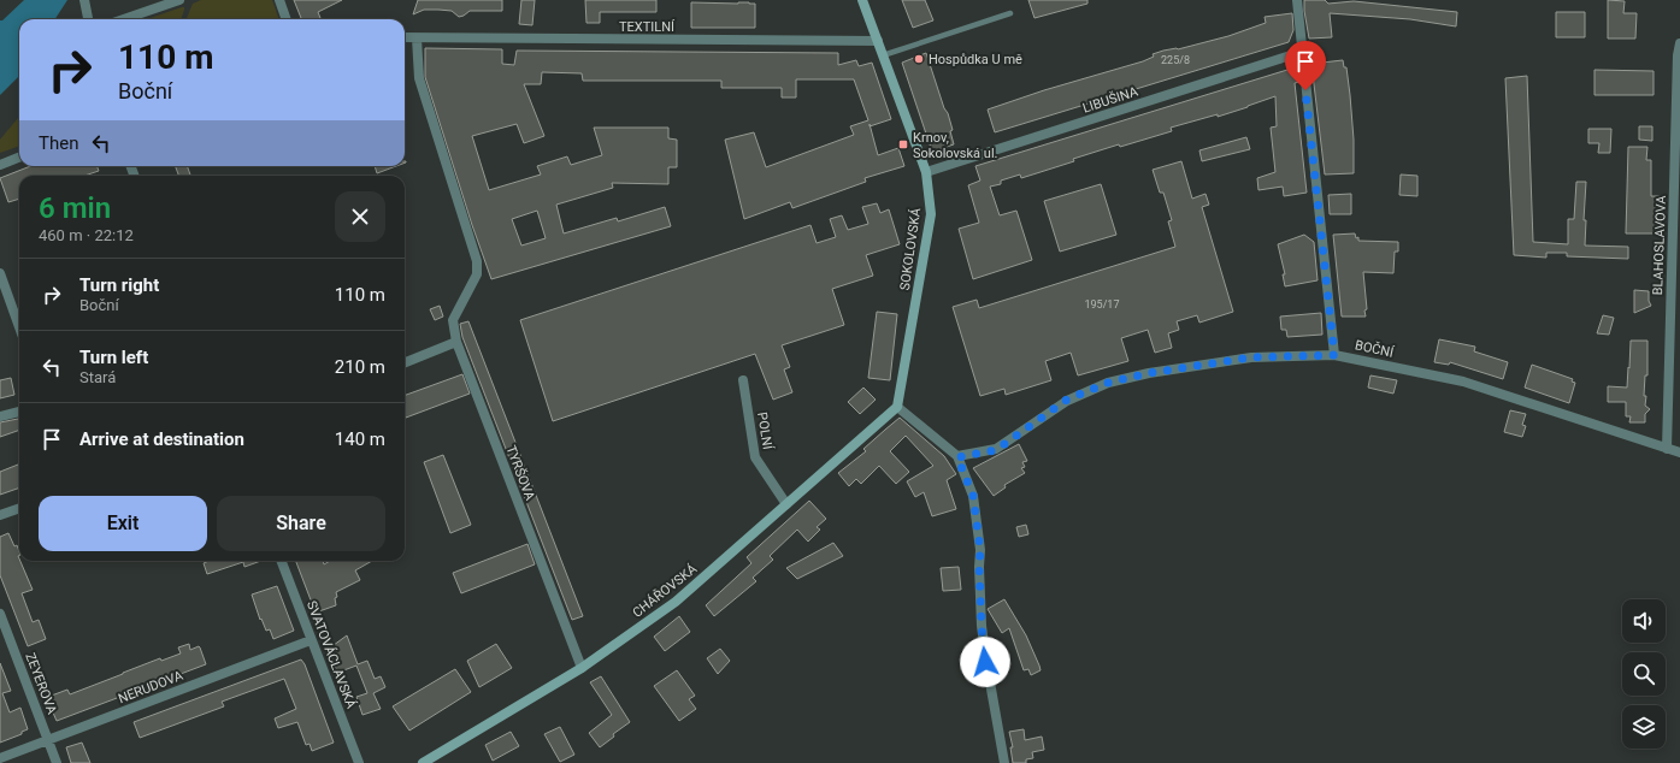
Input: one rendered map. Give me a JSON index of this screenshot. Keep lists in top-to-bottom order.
{
  "streets": {
    "street": [
      "TEXTILNÍ",
      "LIBUŠINA",
      "BLAHOSLAVOVA",
      "SOKOLOVSKÁ",
      "BOČNÍ",
      "POLNÍ",
      "TYRŠOVA",
      "CHÁŘOVSKÁ",
      "SVATOVÁCLAVSKÁ",
      "ZEYEROVA",
      "NERUDOVA"
    ]
  },
  "crossings": [
    ["TEXTILNÍ", "SOKOLOVSKÁ"],
    ["LIBUŠINA", "SOKOLOVSKÁ"],
    ["BLAHOSLAVOVA", "BOČNÍ"],
    ["SOKOLOVSKÁ", "CHÁŘOVSKÁ"],
    ["POLNÍ", "CHÁŘOVSKÁ"],
    ["TYRŠOVA", "CHÁŘOVSKÁ"],
    ["SVATOVÁCLAVSKÁ", "NERUDOVA"],
    ["ZEYEROVA", "NERUDOVA"]
  ],
  "places": {
    "other": ["Hospůdka U mě"],
    "transit": ["Krnov, Sokolovská ul."]
  },
  "house_numbers": ["225/8", "195/17"],
  "page": {
    "turn": ["110 m", "Boční"],
    "then": "Then",
    "heading": ["6 min", "460 m · 22:12"],
    "list": [
      {
        "name": "Turn right",
        "note": "Boční",
        "value": "110 m"
      },
      {
        "name": "Turn left",
        "note": "Stará",
        "value": "210 m"
      },
      {
        "name": "Arrive at destination",
        "value": "140 m"
      }
    ],
    "buttons": ["Exit", "Share"]
  }
}
